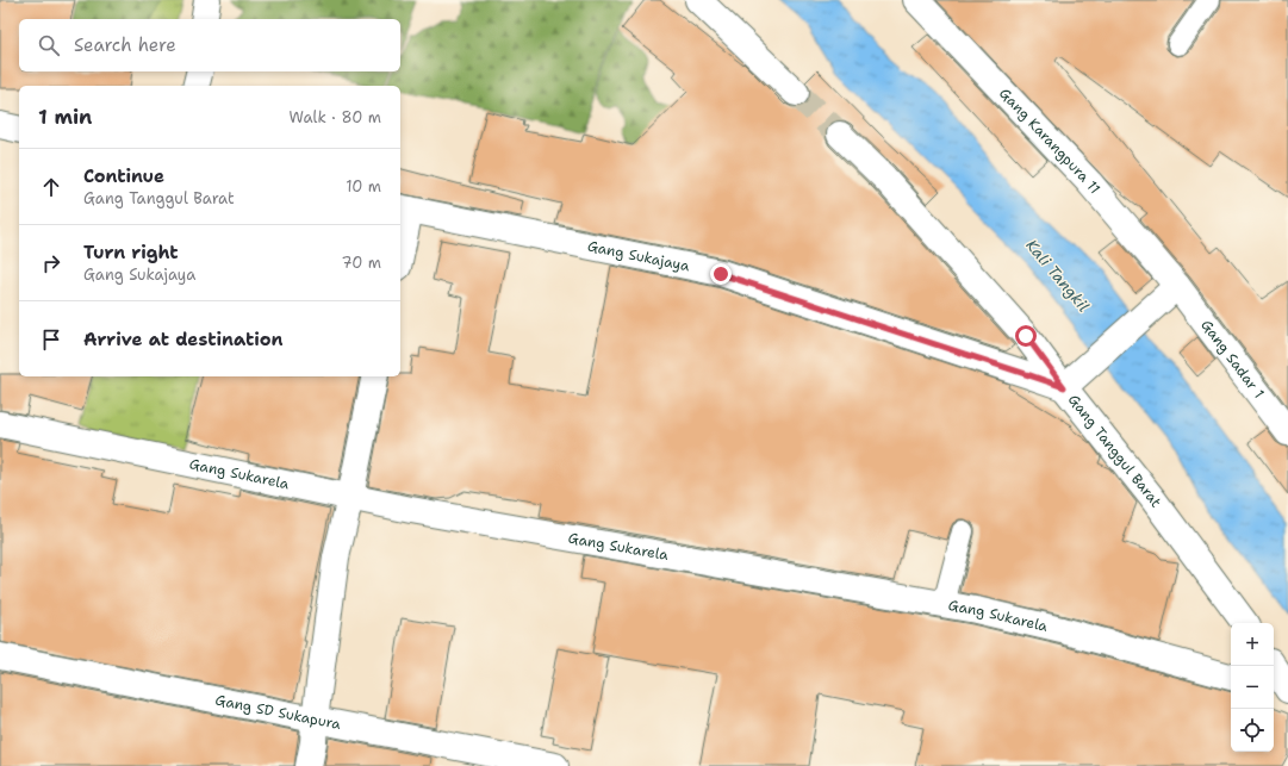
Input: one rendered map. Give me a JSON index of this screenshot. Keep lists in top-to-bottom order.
{
  "streets": {
    "street": [
      "Gang Karangpura 11",
      "Gang Sukajaya",
      "Gang Sadar 1",
      "Gang Tanggul Barat",
      "Gang Sukarela",
      "Gang SD Sukapura"
    ]
  },
  "crossings": [
    ["Gang Karangpura 11", "Gang Sadar 1"],
    ["Gang Sukajaya", "Gang Tanggul Barat"]
  ],
  "water": ["Kali Tangkil"],
  "page": {
    "search": "Search here",
    "heading": ["1 min", "Walk · 80 m"],
    "list": [
      ["Continue", "Gang Tanggul Barat", "10 m"],
      ["Turn right", "Gang Sukajaya", "70 m"],
      "Arrive at destination"
    ],
    "map_buttons": ["+", "−"]
  }
}
